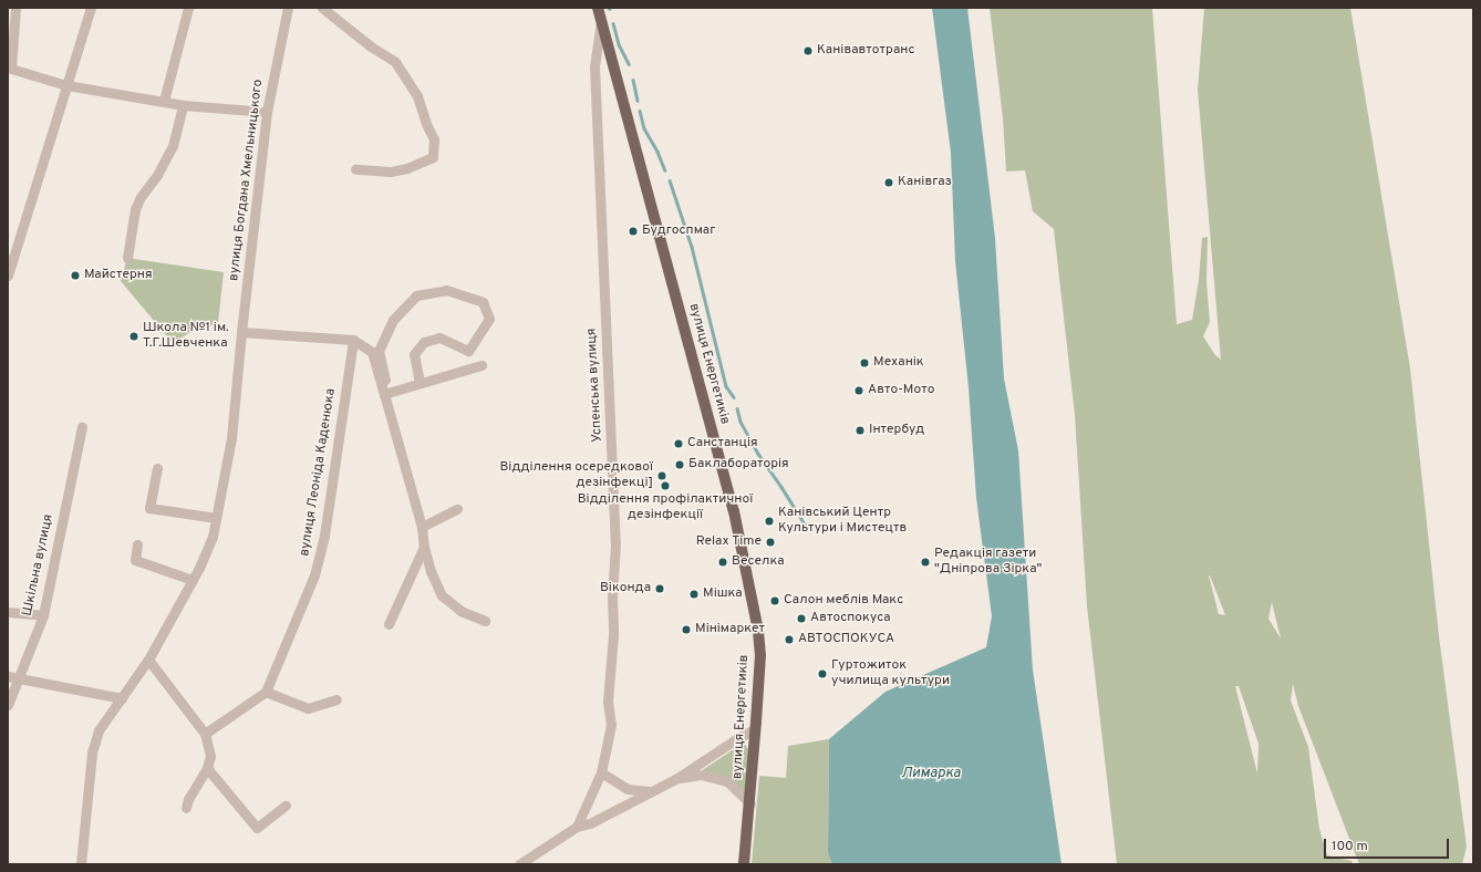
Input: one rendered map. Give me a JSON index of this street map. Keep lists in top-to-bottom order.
{
  "streets": {
    "main road": ["вулиця Енергетиків"],
    "street": [
      "вулиця Богдана Хмельницького",
      "Успенська вулиця",
      "вулиця Леоніда Каденюка",
      "Шкільна вулиця"
    ]
  },
  "crossings": [
    ["вулиця Енергетиків", "Успенська вулиця"]
  ],
  "water": ["Лимарка"],
  "places": [
    "Канівавтотранс",
    "Канівгаз",
    "Будгоспмаг",
    "Майстерня",
    "Школа №1 ім. Т.Г.Шевченка",
    "Механік",
    "Авто-Мото",
    "Інтербуд",
    "Санстанція",
    "Баклабораторія",
    "Відділення осередкової дезінфекці]",
    "Відділення профілактичної дезінфекції",
    "Канівський Центр Культури і Мистецтв",
    "Relax Time",
    "Веселка",
    "Редакція газети \"Дніпрова Зірка\"",
    "Віконда",
    "Мішка",
    "Салон меблів Макс",
    "Автоспокуса",
    "Мінімаркет",
    "АВТОСПОКУСА",
    "Гуртожиток училища культури"
  ],
  "scale_bar": "100 m"
}
